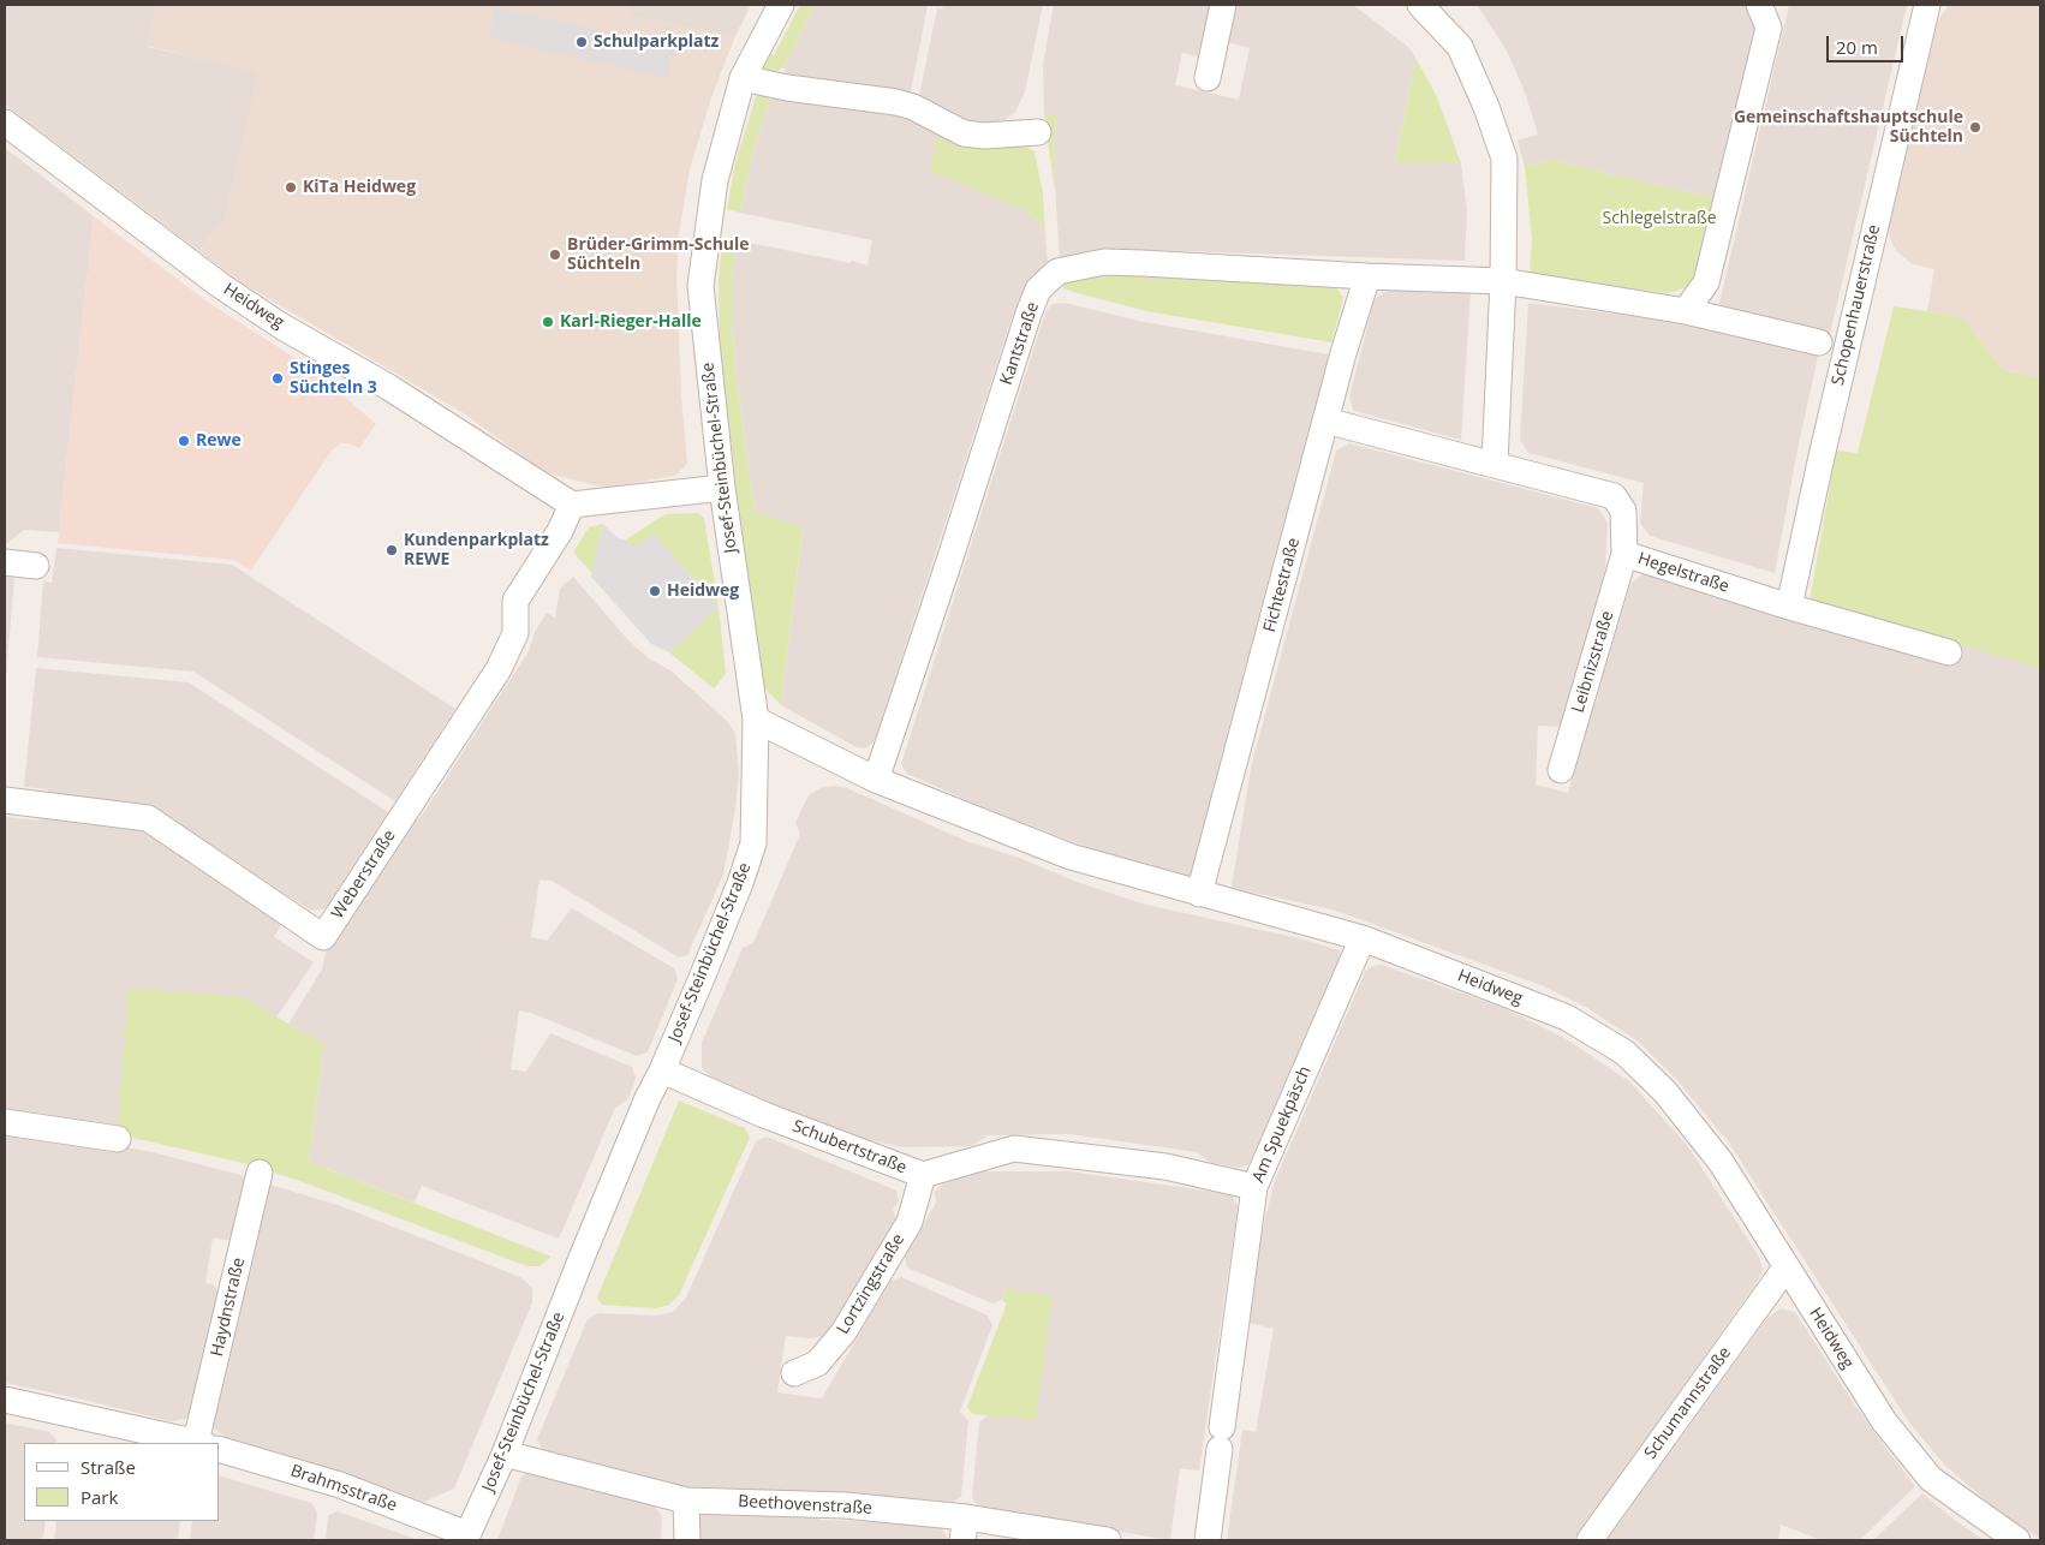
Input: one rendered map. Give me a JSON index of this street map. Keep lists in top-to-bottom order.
{
  "streets": {
    "street": [
      "Schopenhauerstraße",
      "Heidweg",
      "Kantstraße",
      "Josef-Steinbüchel-Straße",
      "Hegelstraße",
      "Fichtestraße",
      "Leibnizstraße",
      "Weberstraße",
      "Am Spuekpäsch",
      "Schubertstraße",
      "Lortzingstraße",
      "Haydnstraße",
      "Schumannstraße",
      "Brahmsstraße",
      "Beethovenstraße"
    ]
  },
  "crossings": [
    ["Schopenhauerstraße", "Hegelstraße"],
    ["Heidweg", "Kantstraße"],
    ["Heidweg", "Josef-Steinbüchel-Straße"],
    ["Heidweg", "Fichtestraße"],
    ["Heidweg", "Weberstraße"],
    ["Heidweg", "Am Spuekpäsch"],
    ["Heidweg", "Schumannstraße"],
    ["Kantstraße", "Fichtestraße"],
    ["Josef-Steinbüchel-Straße", "Schubertstraße"],
    ["Josef-Steinbüchel-Straße", "Brahmsstraße"],
    ["Josef-Steinbüchel-Straße", "Beethovenstraße"],
    ["Hegelstraße", "Fichtestraße"],
    ["Hegelstraße", "Leibnizstraße"],
    ["Am Spuekpäsch", "Schubertstraße"],
    ["Schubertstraße", "Lortzingstraße"]
  ],
  "parks": ["Schlegelstraße"],
  "places": [
    "Schulparkplatz",
    "Gemeinschaftshauptschule Süchteln",
    "KiTa Heidweg",
    "Brüder-Grimm-Schule Süchteln",
    "Karl-Rieger-Halle",
    "Stinges Süchteln 3",
    "Rewe",
    "Kundenparkplatz REWE",
    "Heidweg"
  ],
  "legend": ["Straße", "Park"],
  "scale_bar": "20 m"
}
